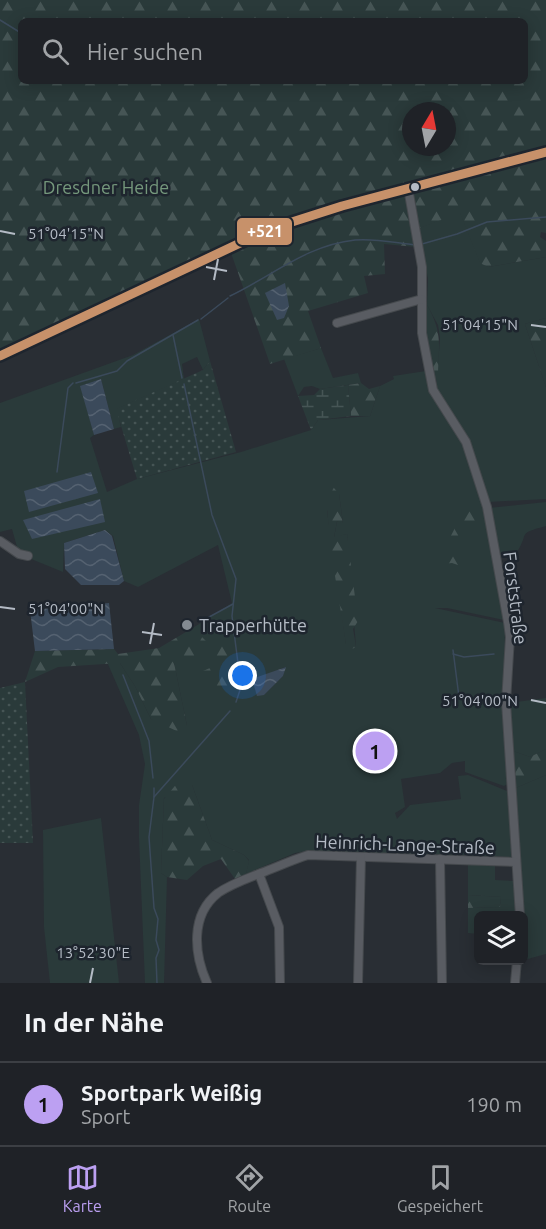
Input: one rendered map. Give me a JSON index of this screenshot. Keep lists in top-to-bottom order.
{
  "streets": {
    "street": ["Forststraße", "Heinrich-Lange-Straße"]
  },
  "crossings": [
    ["Forststraße", "Heinrich-Lange-Straße"]
  ],
  "parks": ["Dresdner Heide"],
  "places": ["Trapperhütte"],
  "lines": ["transit line +521"],
  "north": "top",
  "page": {
    "search": "Hier suchen",
    "pins": "1",
    "heading": "In der Nähe",
    "list": [
      {
        "mark": "1",
        "name": "Sportpark Weißig",
        "note": "Sport",
        "value": "190 m"
      }
    ],
    "nav": ["Karte", "Route", "Gespeichert"]
  },
  "coordinates": ["51°04'15\"N", "51°04'00\"N", "13°52'30\"E"]
}
